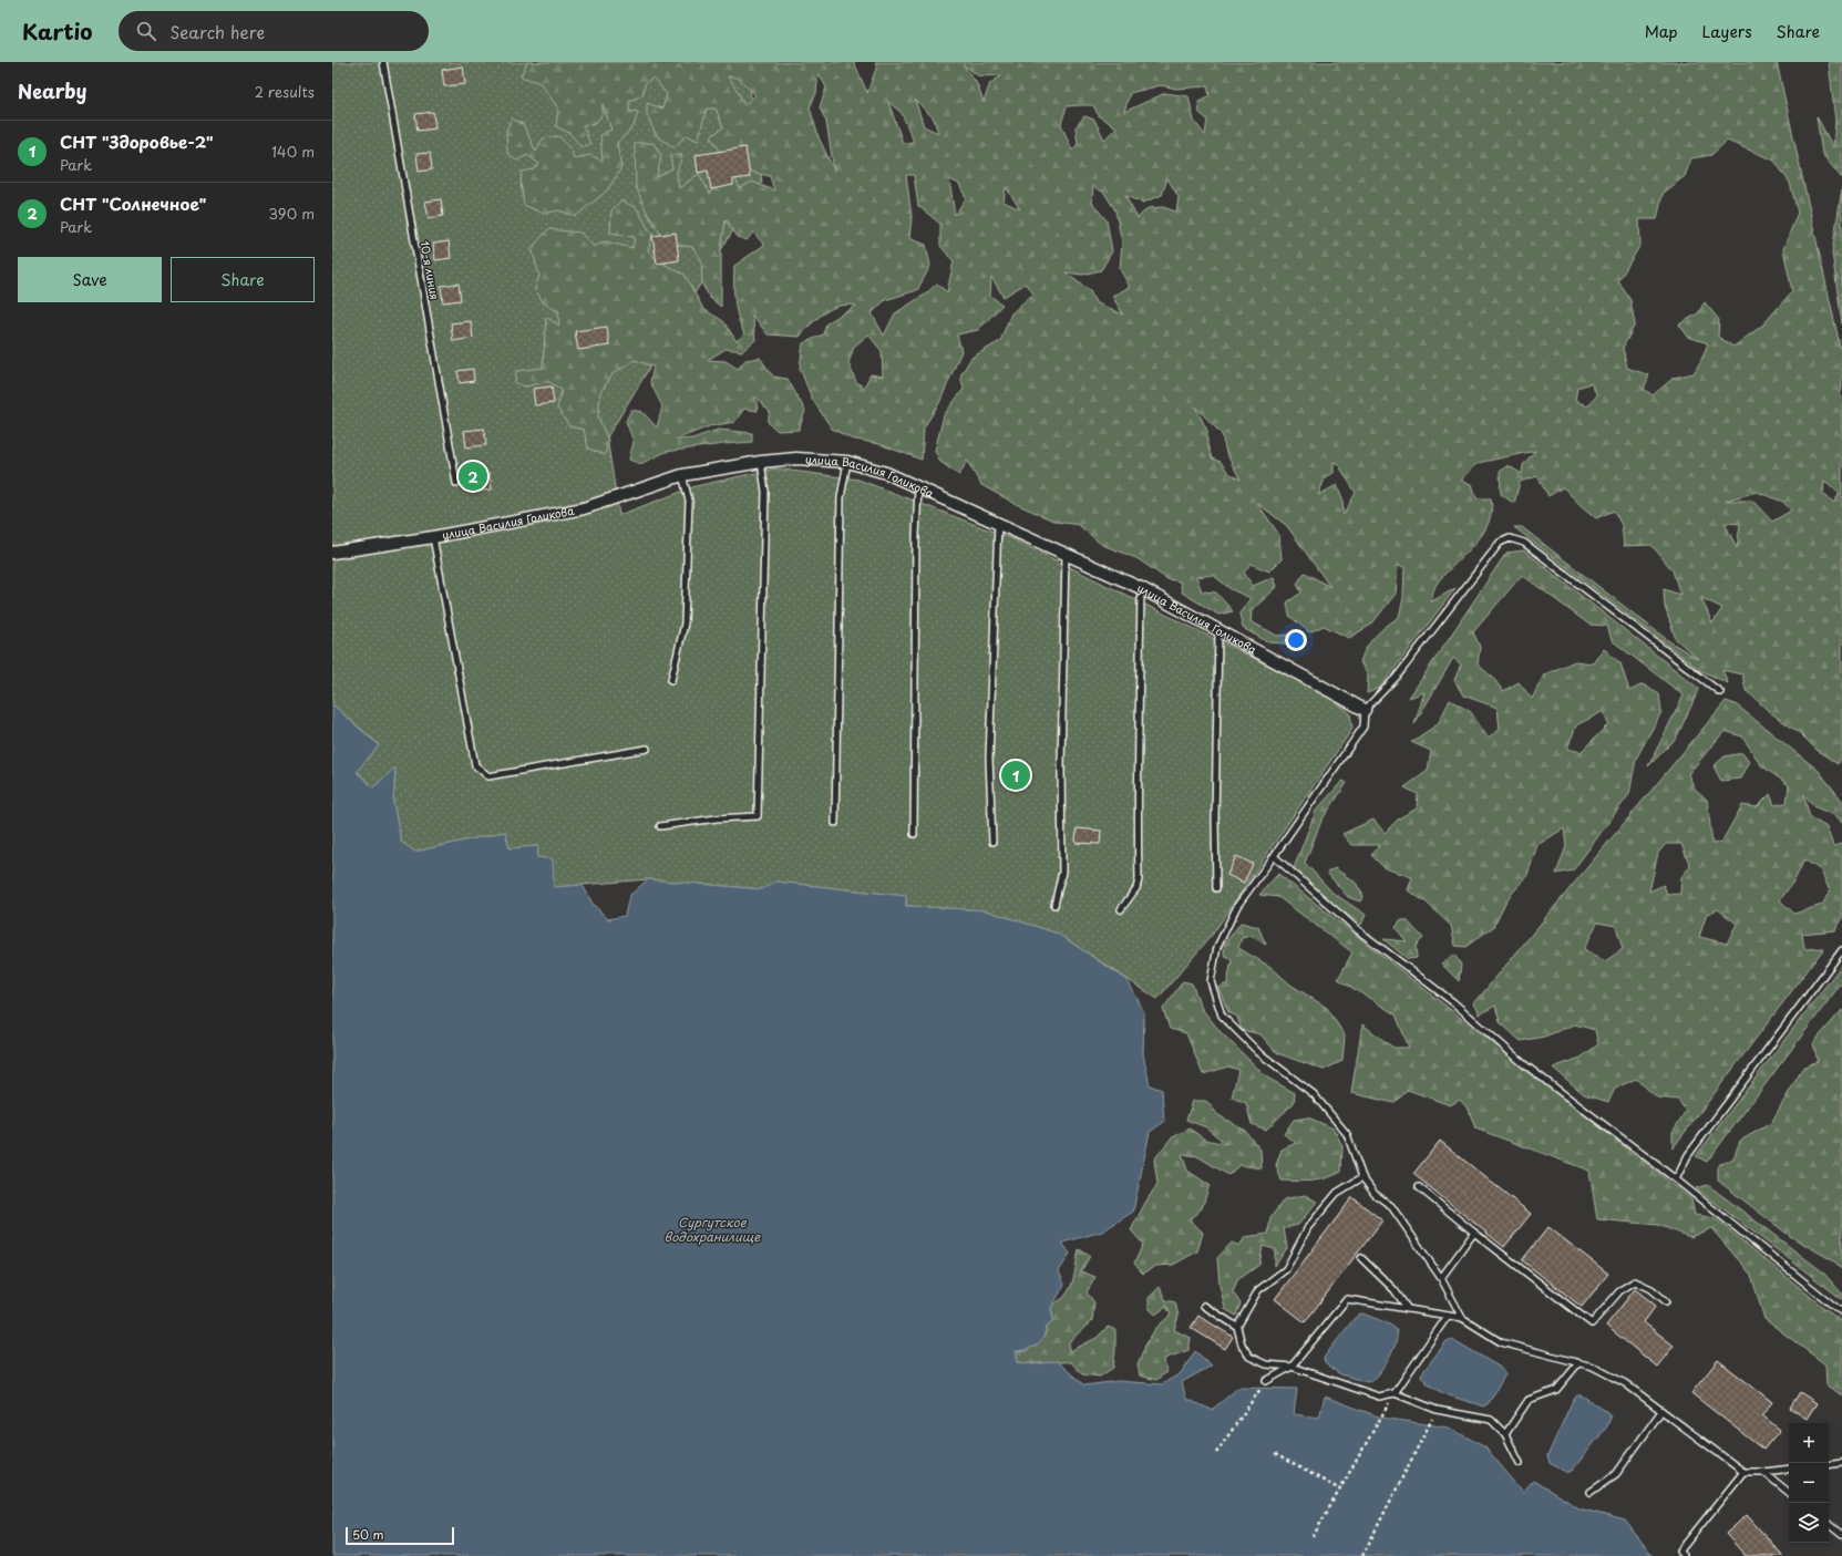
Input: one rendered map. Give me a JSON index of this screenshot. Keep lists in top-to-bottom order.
{
  "streets": {
    "street": ["улица Василия Голикова"],
    "lane": ["10-я линия"]
  },
  "water": ["Сургутское водохранилище"],
  "scale_bar": "50 m",
  "page": {
    "header": "Kartio",
    "search": "Search here",
    "nav": ["Map", "Layers", "Share"],
    "heading": ["Nearby", "2 results"],
    "list": [
      {
        "mark": "1",
        "name": "СНТ \"Здоровье-2\"",
        "note": "Park",
        "value": "140 m"
      },
      {
        "mark": "2",
        "name": "СНТ \"Солнечное\"",
        "note": "Park",
        "value": "390 m"
      }
    ],
    "buttons": ["Save", "Share"],
    "pins": ["2", "1"],
    "map_buttons": ["+", "−"],
    "scale": "50 m"
  }
}
